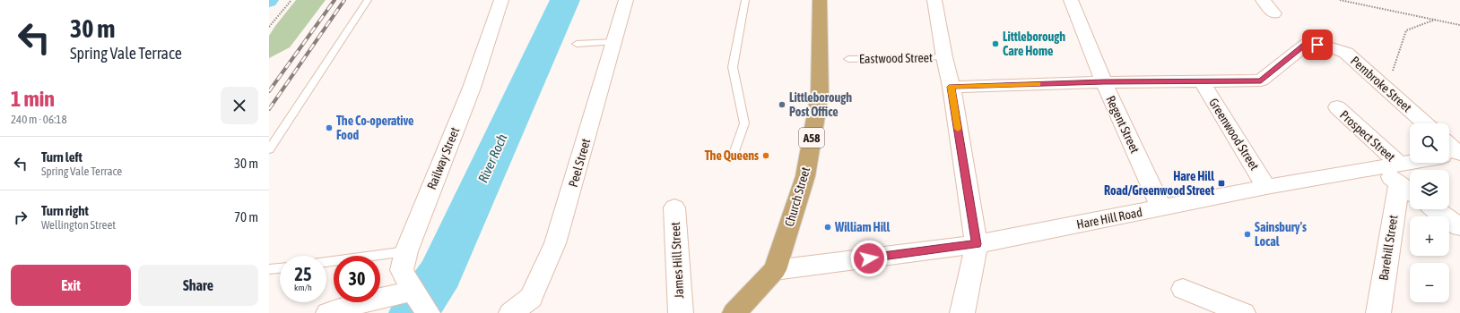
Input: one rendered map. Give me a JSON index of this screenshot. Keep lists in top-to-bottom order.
{
  "streets": {
    "highway": ["A58", "Church Street"],
    "street": [
      "Pembroke Street",
      "Regent Street",
      "Greenwood Street",
      "Prospect Street",
      "Railway Street",
      "Peel Street",
      "Hare Hill Road",
      "Barehill Street",
      "James Hill Street"
    ],
    "lane": ["Eastwood Street"]
  },
  "crossings": [
    ["Pembroke Street", "Greenwood Street"],
    ["Regent Street", "Hare Hill Road"],
    ["Greenwood Street", "Hare Hill Road"],
    ["Prospect Street", "Hare Hill Road"],
    ["Prospect Street", "Barehill Street"],
    ["Church Street", "Hare Hill Road"],
    ["Hare Hill Road", "Barehill Street"]
  ],
  "water": ["River Roch"],
  "places": {
    "other": [
      "Littleborough Care Home",
      "Littleborough Post Office",
      "The Co-operative Food",
      "The Queens",
      "William Hill",
      "Sainsbury's Local"
    ],
    "transit": ["Hare Hill Road/Greenwood Street"]
  },
  "page": {
    "turn": ["30 m", "Spring Vale Terrace"],
    "heading": ["1 min", "240 m · 06:18"],
    "map_buttons": ["+", "−"],
    "list": [
      {
        "name": "Turn left",
        "note": "Spring Vale Terrace",
        "value": "30 m"
      },
      {
        "name": "Turn right",
        "note": "Wellington Street",
        "value": "70 m"
      }
    ],
    "speed": "25 km/h",
    "limit": "30",
    "buttons": ["Exit", "Share"]
  }
}
